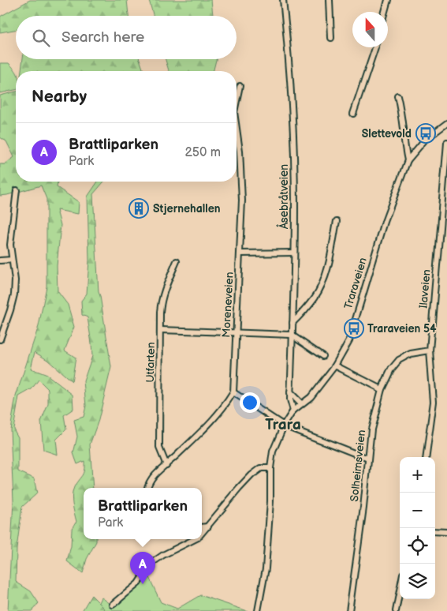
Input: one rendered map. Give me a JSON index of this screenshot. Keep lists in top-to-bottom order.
{
  "streets": {
    "street": [
      "Åsebråtveien",
      "Traraveien",
      "Ilaveien",
      "Moreneveien",
      "Utfarten",
      "Solheimsveien"
    ]
  },
  "crossings": [
    ["Åsebråtveien", "Traraveien"],
    ["Ilaveien", "Solheimsveien"]
  ],
  "districts": ["Trara"],
  "places": {
    "bus stop": ["Slettevold", "Traraveien 54"],
    "building": ["Stjernehallen"]
  },
  "north": "top",
  "page": {
    "search": "Search here",
    "heading": "Nearby",
    "list": [
      {
        "mark": "A",
        "name": "Brattliparken",
        "note": "Park",
        "value": "250 m"
      }
    ],
    "map_buttons": ["+", "−"],
    "popup": ["Brattliparken", "Park"],
    "pins": "A"
  }
}
